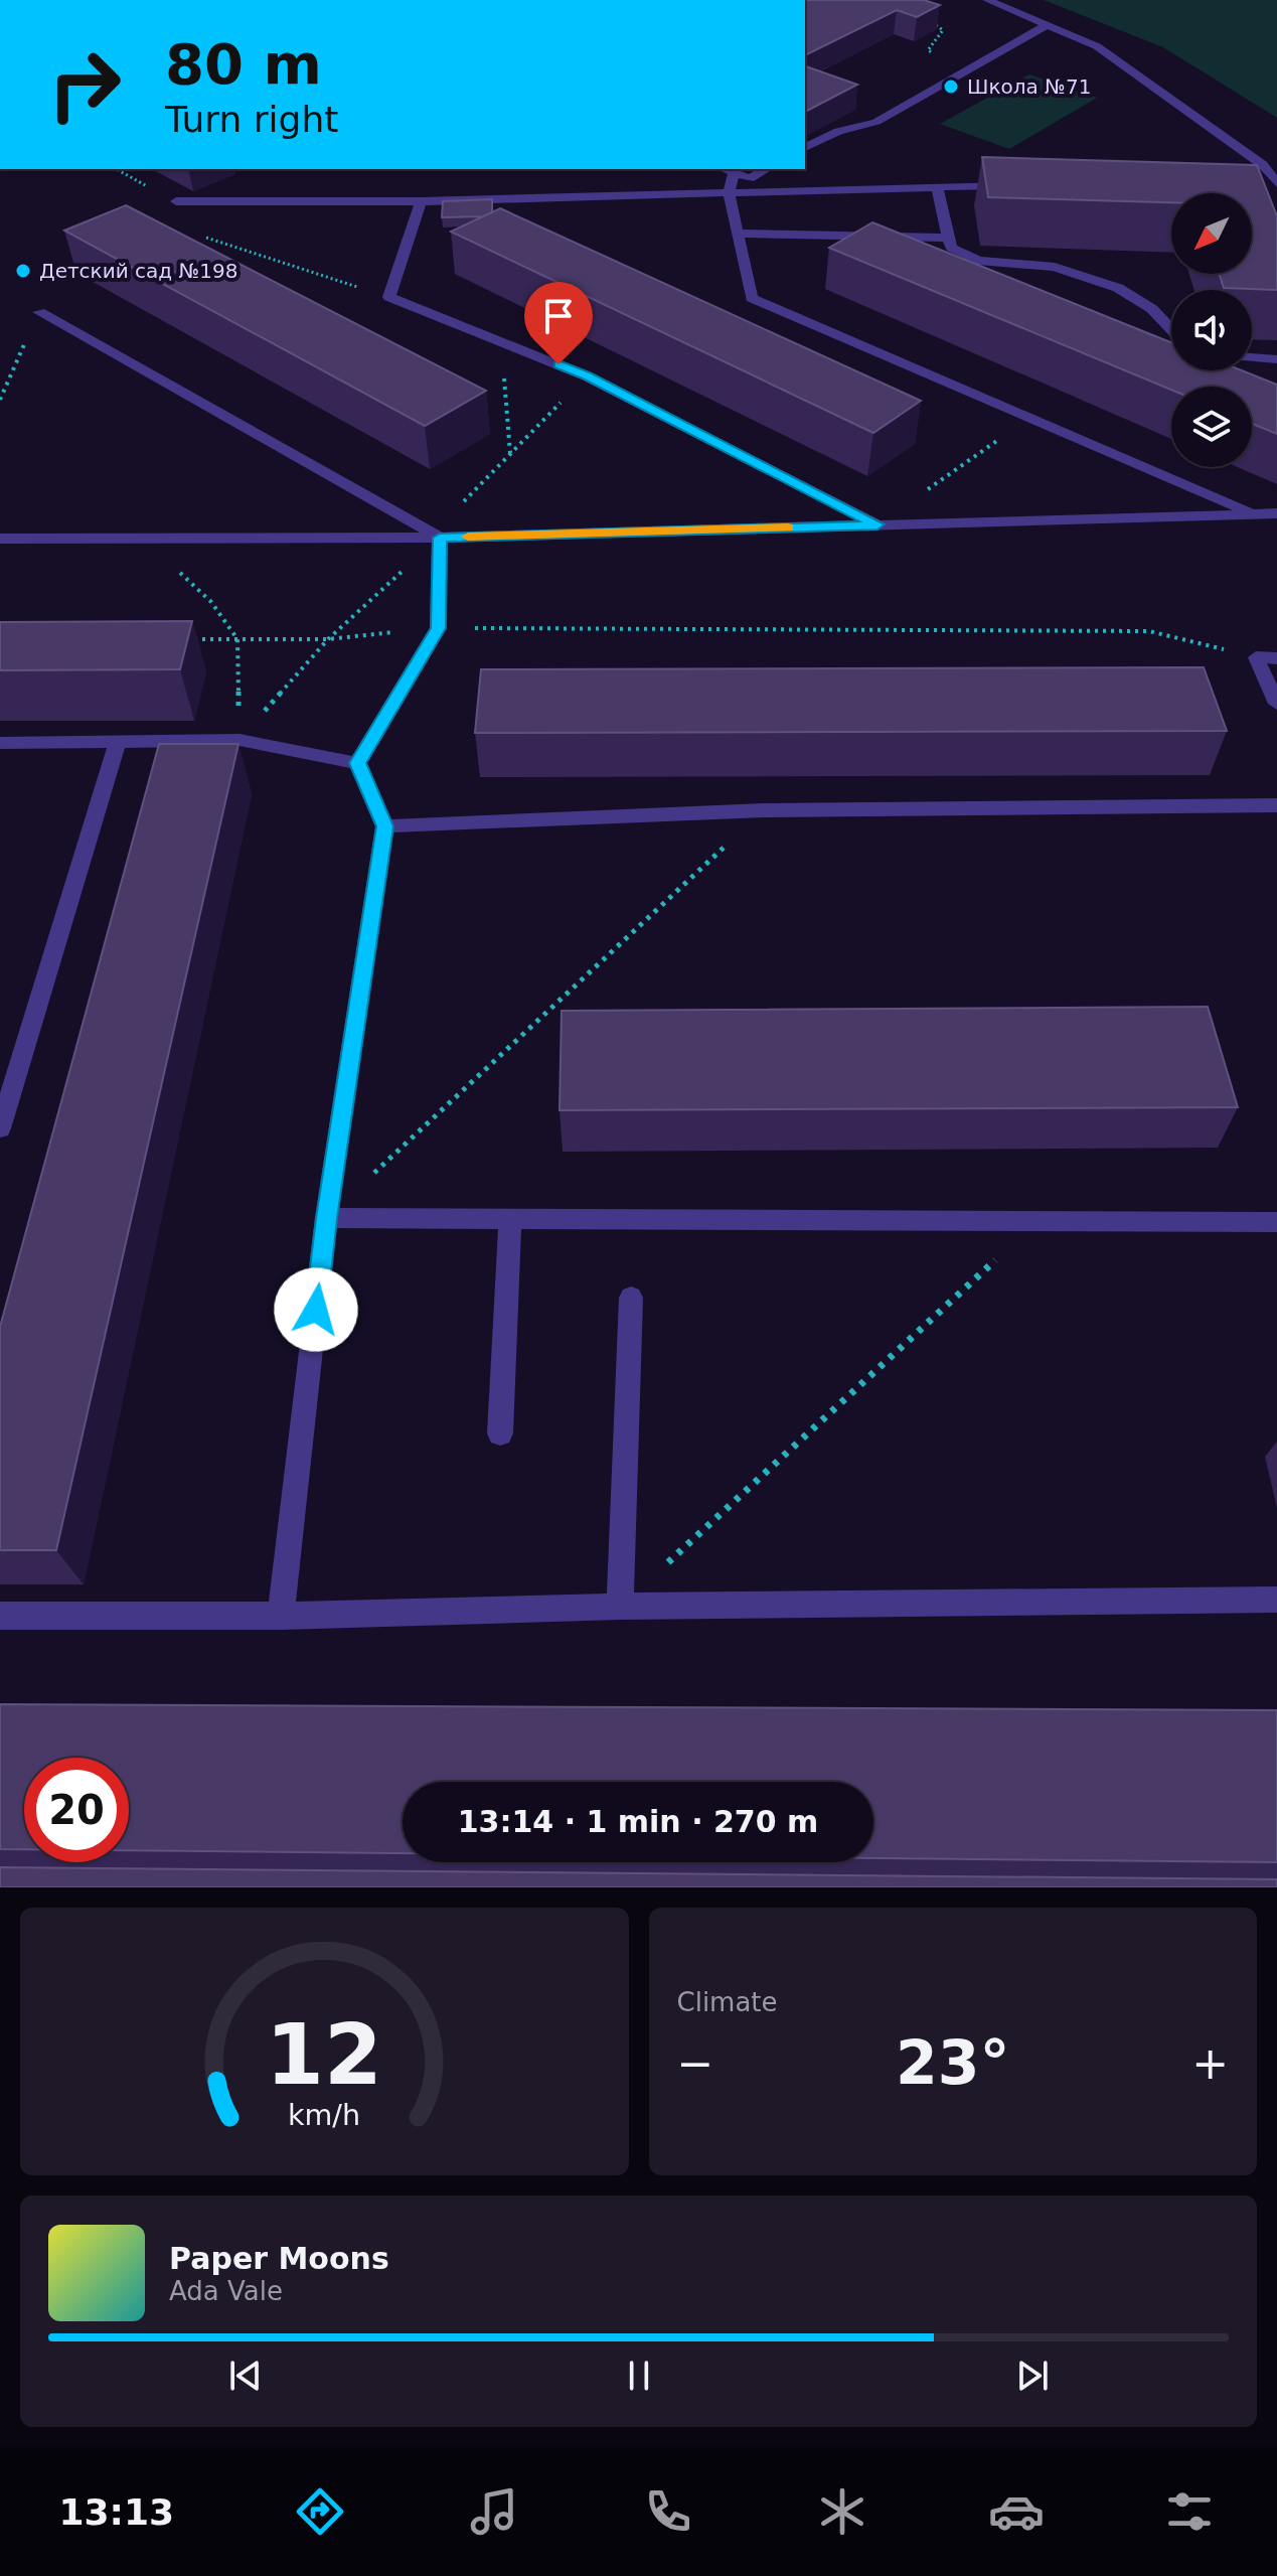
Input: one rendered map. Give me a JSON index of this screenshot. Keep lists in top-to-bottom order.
{
  "places": ["Школа №71", "Детский сад №198"],
  "north": "bottom left",
  "page": {
    "turn": ["80 m", "Turn right"],
    "limit": "20",
    "trip": "13:14 · 1 min · 270 m",
    "tile": "Climate",
    "heat": ["−", "23°", "+"],
    "song": ["Paper Moons", "Ada Vale"],
    "tabs": "13:13",
    "gauge": ["12", "km/h"]
  }
}
